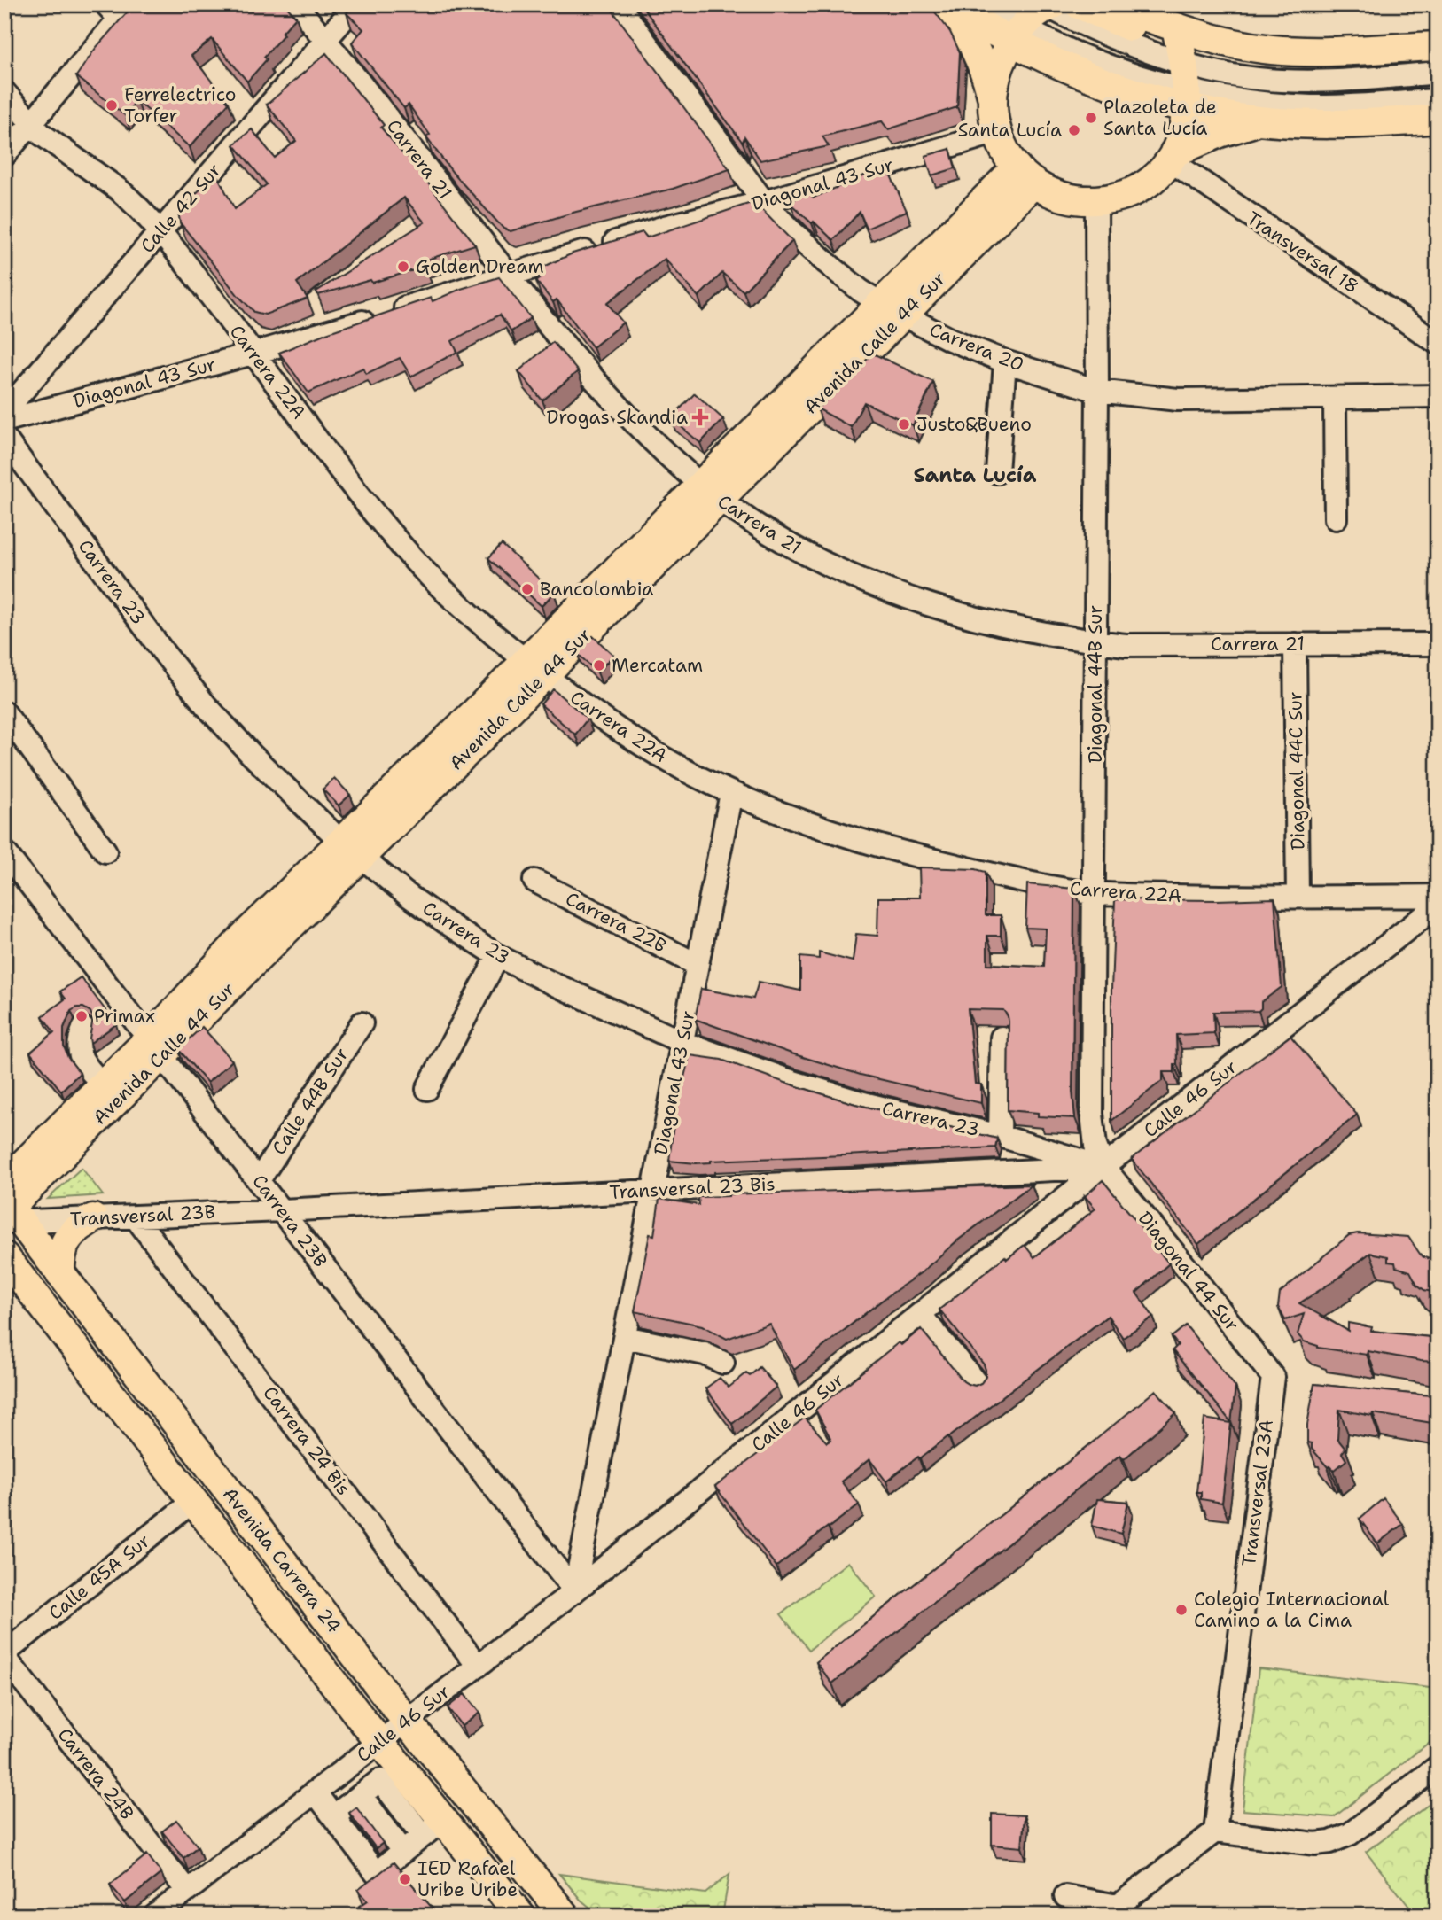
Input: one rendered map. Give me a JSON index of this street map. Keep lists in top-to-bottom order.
{
  "streets": {
    "main road": ["Avenida Calle 44 Sur", "Avenida Carrera 24"],
    "street": [
      "Carrera 21",
      "Diagonal 43 Sur",
      "Calle 42 Sur",
      "Transversal 18",
      "Carrera 20",
      "Carrera 22A",
      "Carrera 23",
      "Diagonal 44B Sur",
      "Diagonal 44C Sur",
      "Carrera 22B",
      "Calle 46 Sur",
      "Calle 44B Sur",
      "Transversal 23 Bis",
      "Transversal 23B",
      "Carrera 23B",
      "Diagonal 44 Sur",
      "Carrera 24 Bis",
      "Transversal 23A",
      "Calle 45A Sur",
      "Carrera 24B"
    ]
  },
  "crossings": [
    ["Carrera 21", "Diagonal 43 Sur"],
    ["Carrera 21", "Calle 42 Sur"],
    ["Carrera 21", "Avenida Calle 44 Sur"],
    ["Carrera 21", "Diagonal 44B Sur"],
    ["Carrera 21", "Diagonal 44C Sur"],
    ["Diagonal 43 Sur", "Carrera 20"],
    ["Diagonal 43 Sur", "Carrera 22A"],
    ["Diagonal 43 Sur", "Carrera 23"],
    ["Diagonal 43 Sur", "Carrera 22B"],
    ["Diagonal 43 Sur", "Calle 46 Sur"],
    ["Diagonal 43 Sur", "Transversal 23 Bis"],
    ["Diagonal 43 Sur", "Carrera 23B"],
    ["Calle 42 Sur", "Carrera 22A"],
    ["Avenida Calle 44 Sur", "Carrera 20"],
    ["Avenida Calle 44 Sur", "Carrera 22A"],
    ["Avenida Calle 44 Sur", "Carrera 23"],
    ["Avenida Calle 44 Sur", "Transversal 23B"],
    ["Avenida Calle 44 Sur", "Carrera 23B"],
    ["Avenida Calle 44 Sur", "Avenida Carrera 24"],
    ["Carrera 20", "Diagonal 44B Sur"],
    ["Carrera 22A", "Diagonal 44B Sur"],
    ["Carrera 22A", "Diagonal 44C Sur"],
    ["Carrera 23", "Diagonal 44B Sur"],
    ["Carrera 23", "Calle 46 Sur"],
    ["Carrera 23", "Transversal 23 Bis"],
    ["Carrera 23", "Diagonal 44 Sur"],
    ["Diagonal 44B Sur", "Calle 46 Sur"],
    ["Diagonal 44B Sur", "Transversal 23 Bis"],
    ["Diagonal 44B Sur", "Diagonal 44 Sur"],
    ["Calle 46 Sur", "Transversal 23 Bis"],
    ["Calle 46 Sur", "Carrera 23B"],
    ["Calle 46 Sur", "Diagonal 44 Sur"],
    ["Calle 46 Sur", "Carrera 24 Bis"],
    ["Calle 46 Sur", "Avenida Carrera 24"],
    ["Calle 46 Sur", "Carrera 24B"],
    ["Calle 44B Sur", "Carrera 23B"],
    ["Transversal 23 Bis", "Transversal 23B"],
    ["Transversal 23 Bis", "Carrera 23B"],
    ["Transversal 23 Bis", "Diagonal 44 Sur"],
    ["Transversal 23B", "Carrera 23B"],
    ["Transversal 23B", "Carrera 24 Bis"],
    ["Transversal 23B", "Avenida Carrera 24"],
    ["Diagonal 44 Sur", "Transversal 23A"],
    ["Avenida Carrera 24", "Calle 45A Sur"],
    ["Calle 45A Sur", "Carrera 24B"]
  ],
  "districts": ["Santa Lucía"],
  "places": {
    "other": [
      "Ferrelectrico Torfer",
      "Plazoleta de Santa Lucía",
      "Santa Lucía",
      "Golden Dream",
      "Justo&Bueno",
      "Bancolombia",
      "Mercatam",
      "Primax",
      "Colegio Internacional Camino a la Cima",
      "IED Rafael Uribe Uribe"
    ],
    "health": ["Drogas Skandia"]
  }
}
